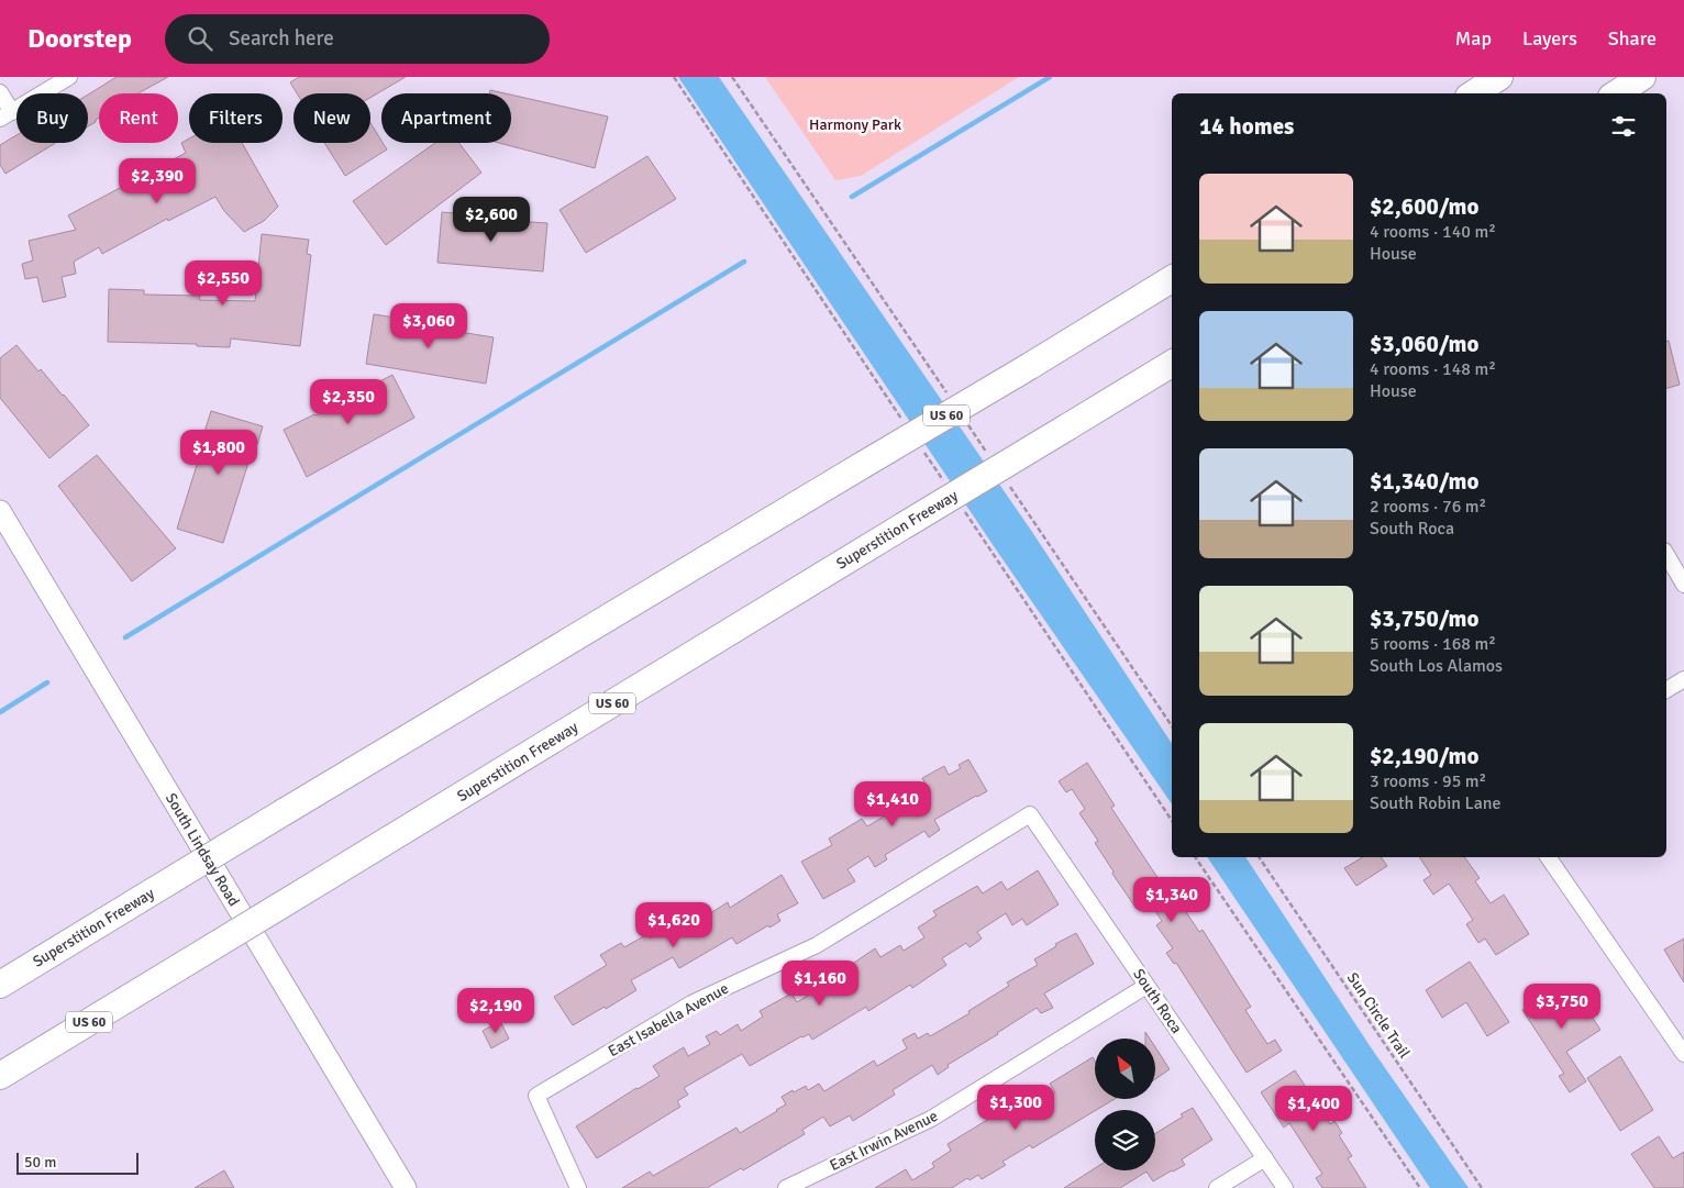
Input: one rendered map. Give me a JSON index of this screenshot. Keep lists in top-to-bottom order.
{
  "streets": {
    "highway": ["US 60", "Superstition Freeway"],
    "main road": ["South Lindsay Road"],
    "street": ["South Roca", "East Isabella Avenue", "East Irwin Avenue"],
    "path": ["Sun Circle Trail"]
  },
  "crossings": [
    ["South Roca", "East Isabella Avenue"],
    ["South Roca", "East Irwin Avenue"]
  ],
  "parks": ["Harmony Park"],
  "scale_bar": "50 m",
  "north": "top left",
  "page": {
    "header": "Doorstep",
    "search": "Search here",
    "nav": ["Map", "Layers", "Share"],
    "chip": [
      "Buy",
      "Rent",
      "Filters",
      "New",
      "Apartment"
    ],
    "heading": "14 homes",
    "price": [
      "$2,390",
      "$2,600",
      "$2,550",
      "$3,060",
      "$2,350",
      "$1,800",
      "$1,410",
      "$1,340",
      "$1,620",
      "$1,160",
      "$3,750",
      "$2,190",
      "$1,300",
      "$1,400"
    ],
    "list": [
      {
        "name": "$2,600/mo",
        "note": "4 rooms · 140 m² · House"
      },
      {
        "name": "$3,060/mo",
        "note": "4 rooms · 148 m² · House"
      },
      {
        "name": "$1,340/mo",
        "note": "2 rooms · 76 m² · South Roca"
      },
      {
        "name": "$3,750/mo",
        "note": "5 rooms · 168 m² · South Los Alamos"
      },
      {
        "name": "$2,190/mo",
        "note": "3 rooms · 95 m² · South Robin Lane"
      }
    ],
    "scale": "50 m"
  }
}
